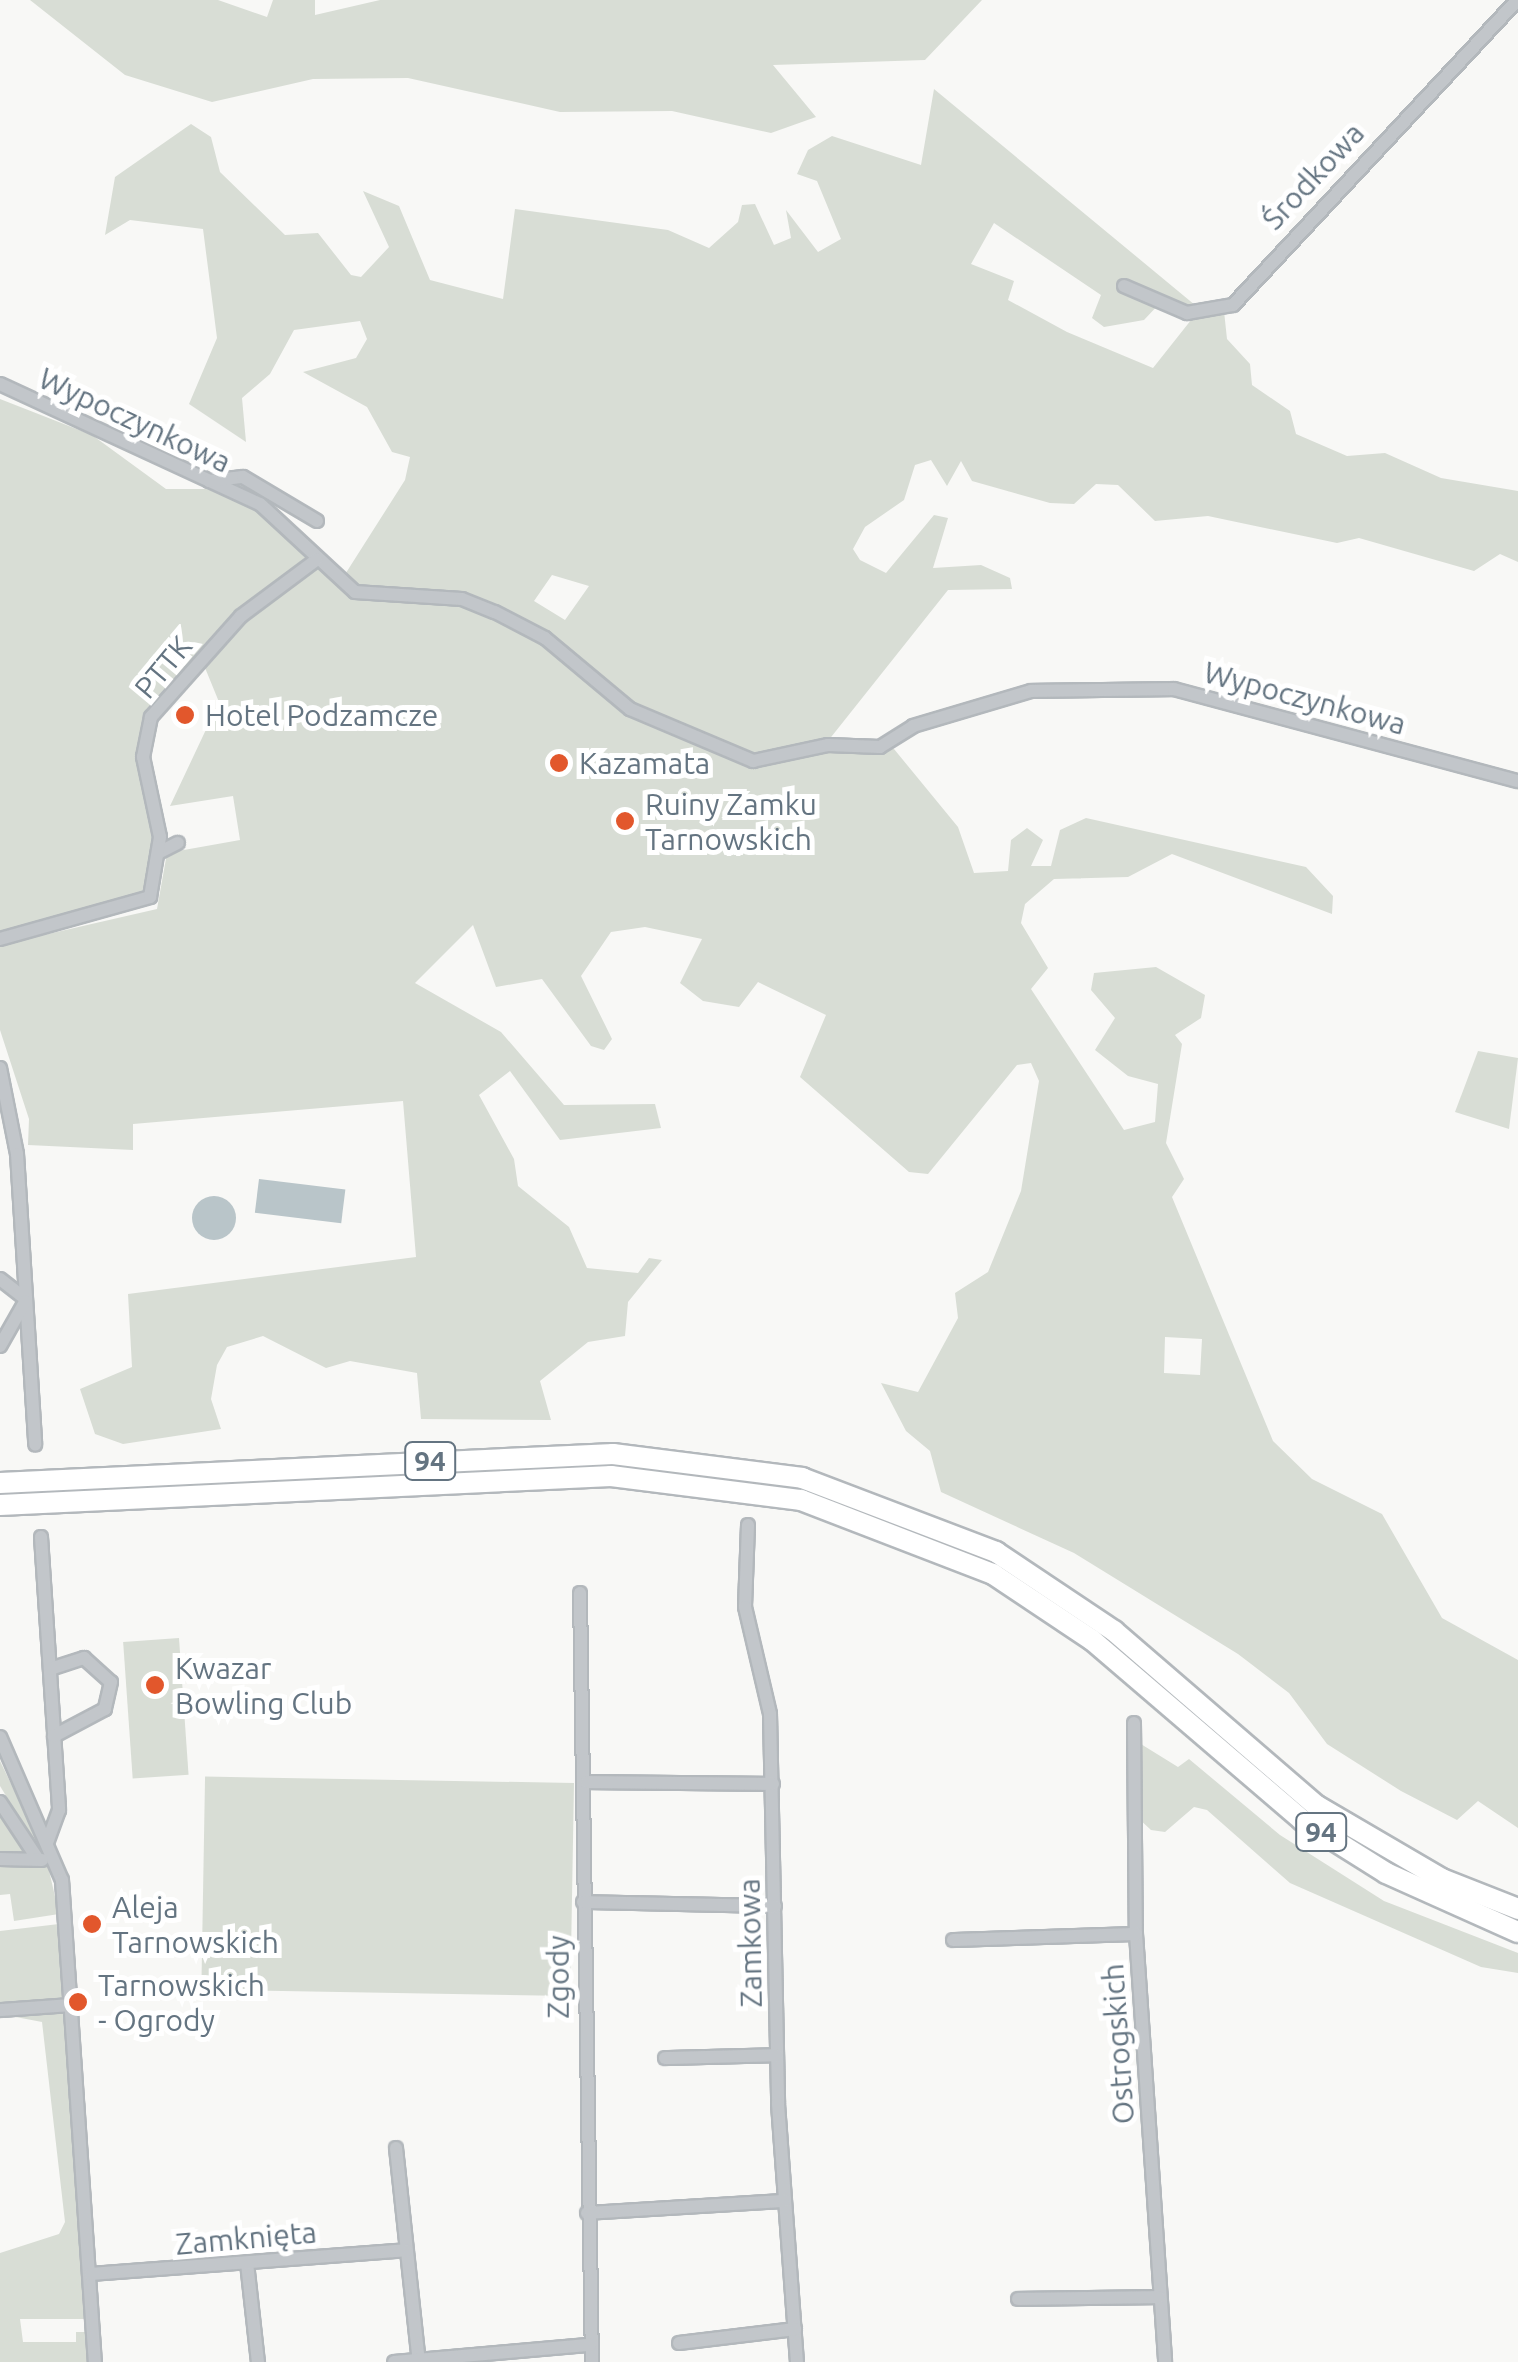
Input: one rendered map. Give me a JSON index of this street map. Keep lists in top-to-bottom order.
{
  "streets": {
    "main road": ["94"],
    "street": [
      "Środkowa",
      "Wypoczynkowa",
      "PTTK",
      "Zamkowa",
      "Zgody",
      "Ostrogskich",
      "Zamknięta"
    ]
  },
  "crossings": [
    ["Wypoczynkowa", "PTTK"]
  ],
  "places": [
    "Hotel Podzamcze",
    "Kazamata",
    "Ruiny Zamku Tarnowskich",
    "Kwazar Bowling Club",
    "Aleja Tarnowskich",
    "Tarnowskich - Ogrody"
  ]
}
